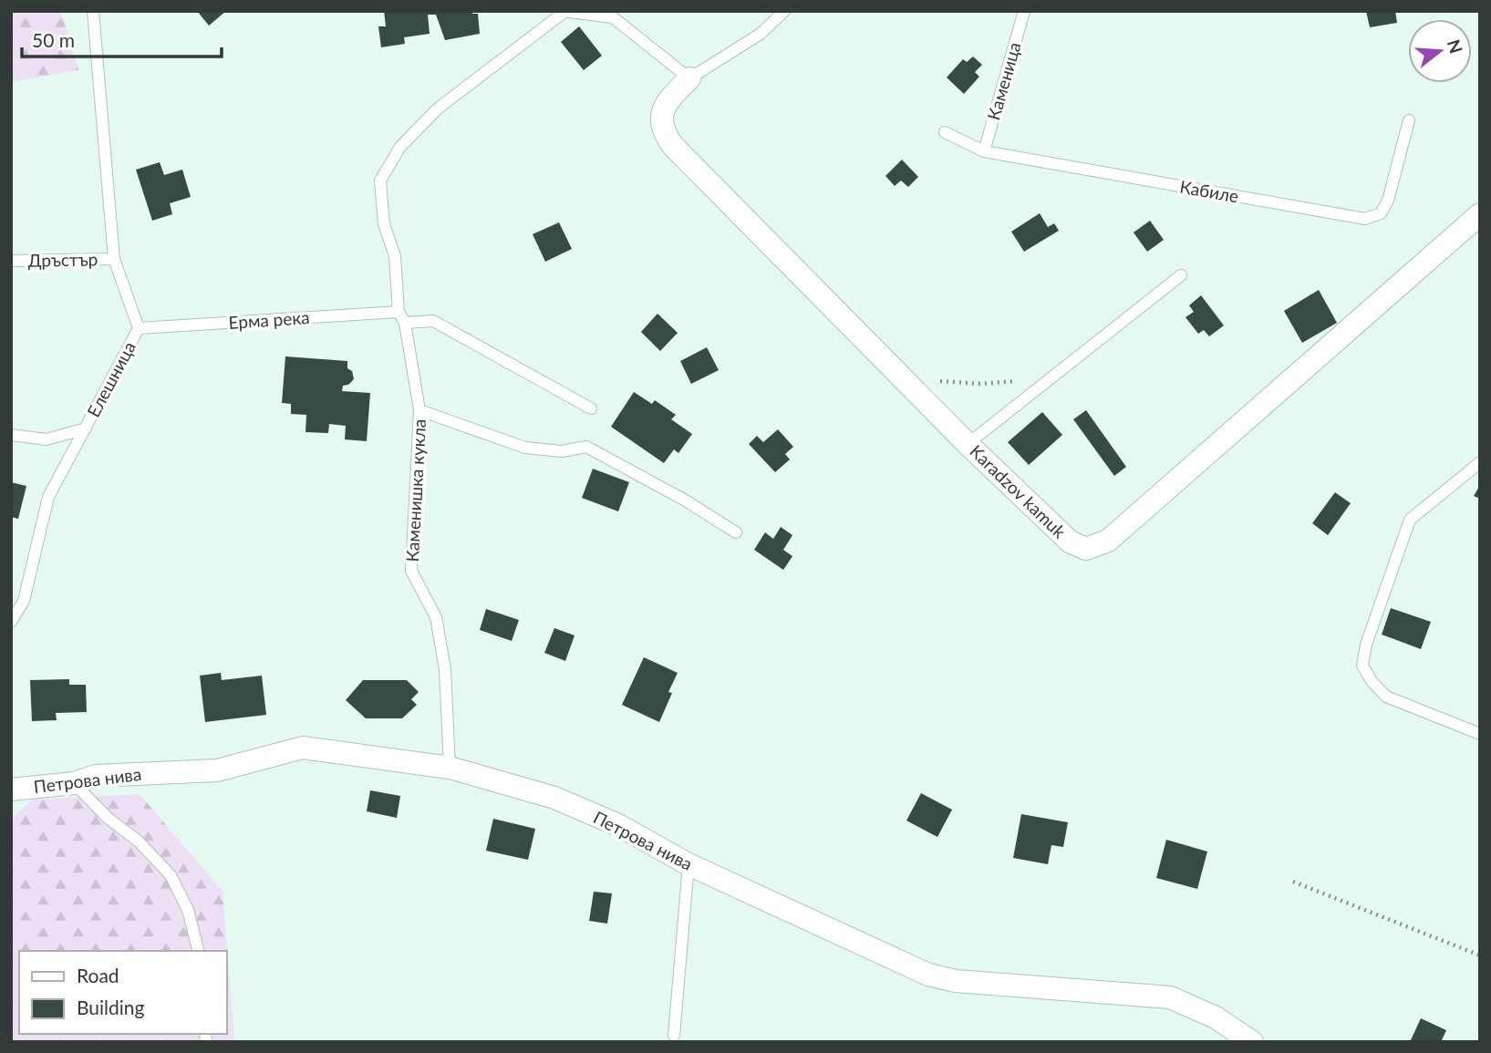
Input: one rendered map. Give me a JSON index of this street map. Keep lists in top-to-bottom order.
{
  "streets": {
    "street": ["Karadzov kamuk", "Петрова нива"],
    "lane": [
      "Каменица",
      "Кабиле",
      "Дръстър",
      "Ерма река",
      "Елешница",
      "Каменишка кукла"
    ]
  },
  "crossings": [
    ["Каменица", "Кабиле"],
    ["Дръстър", "Елешница"],
    ["Ерма река", "Елешница"],
    ["Ерма река", "Каменишка кукла"],
    ["Каменишка кукла", "Петрова нива"]
  ],
  "legend": ["Road", "Building"],
  "scale_bar": "50 m",
  "north": "right"
}
